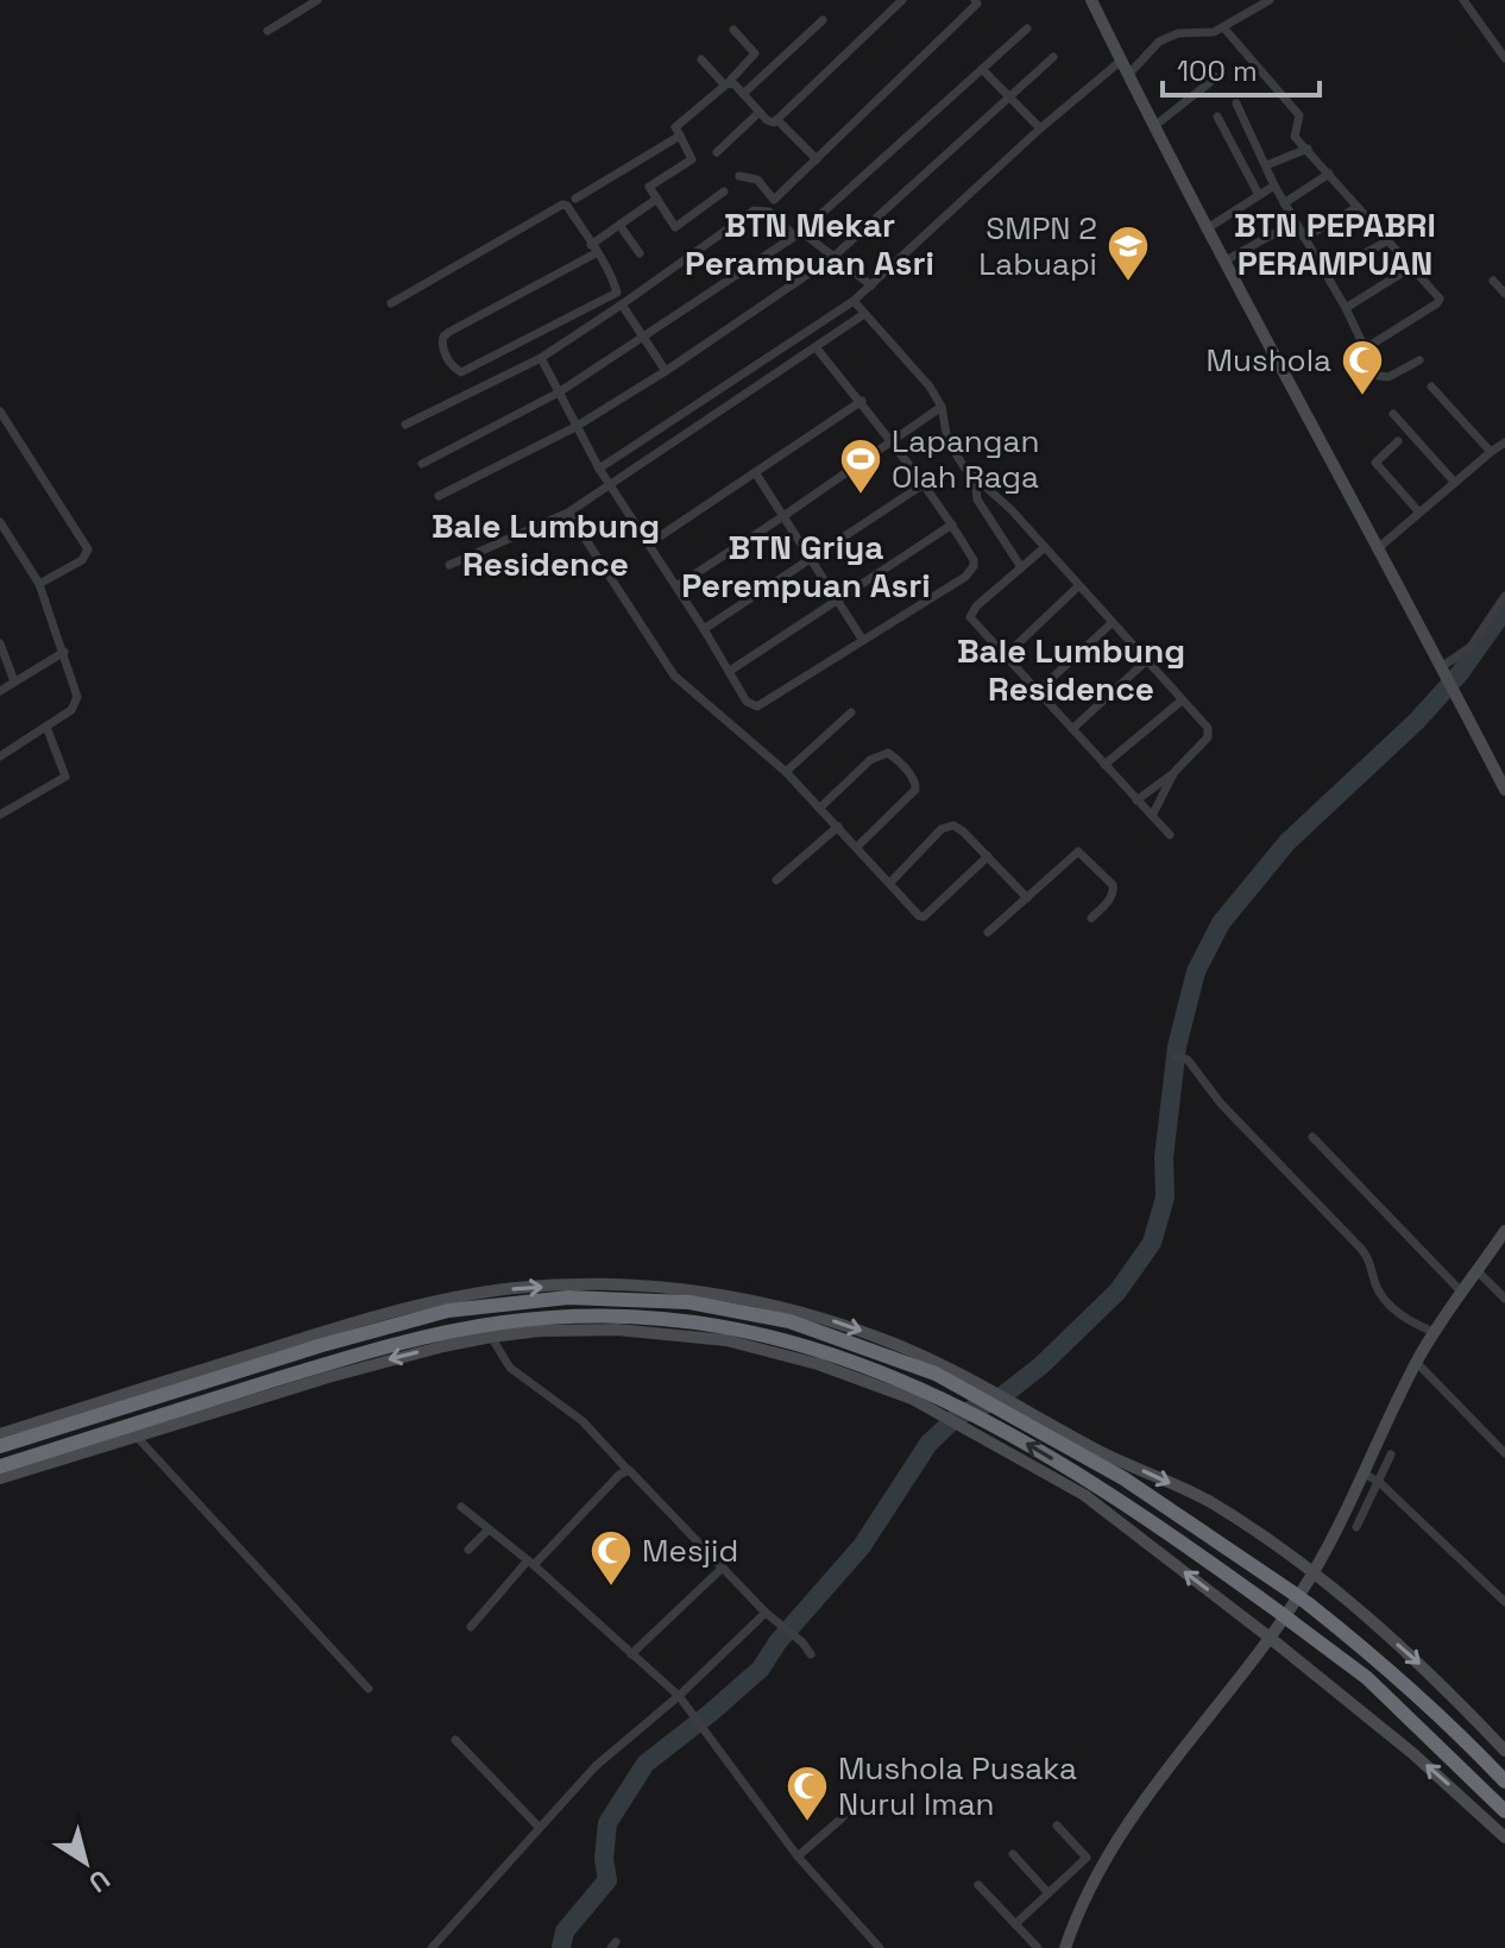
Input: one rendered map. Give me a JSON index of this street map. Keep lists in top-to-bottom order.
{
  "districts": [
    "BTN Mekar Perampuan Asri",
    "BTN PEPABRI PERAMPUAN",
    "Bale Lumbung Residence",
    "BTN Griya Perempuan Asri",
    "Bale Lumbung Residence"
  ],
  "places": {
    "school or university": ["SMPN 2 Labuapi"],
    "mosque": ["Mushola", "Mesjid", "Mushola Pusaka Nurul Iman"],
    "sports": ["Lapangan Olah Raga"]
  },
  "scale_bar": "100 m",
  "north": "bottom right"
}
